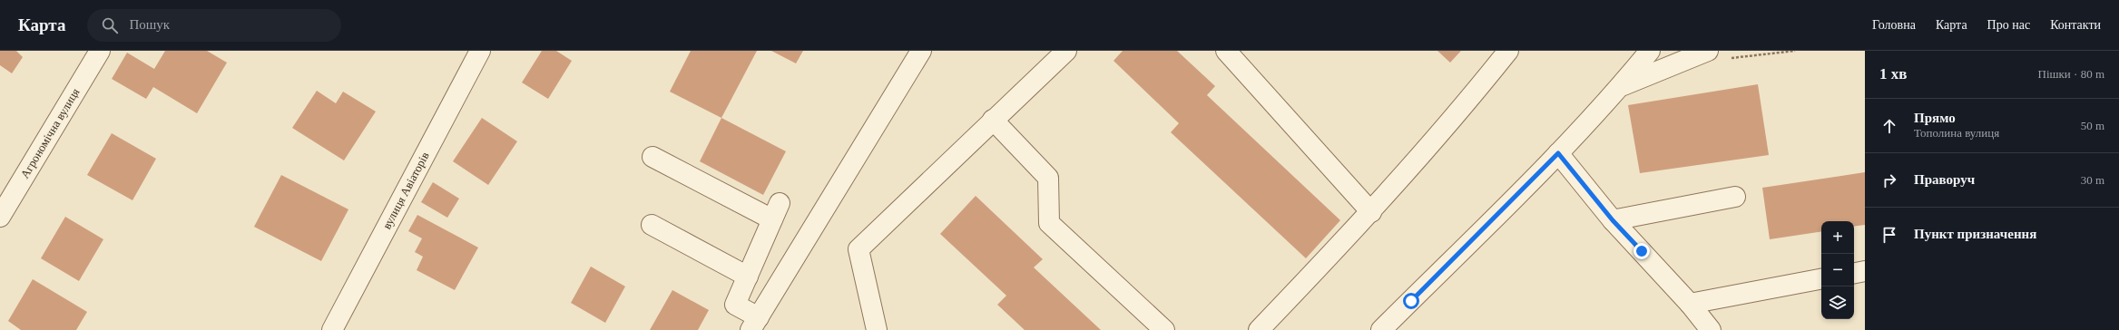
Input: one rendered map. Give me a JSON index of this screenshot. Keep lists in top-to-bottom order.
{
  "streets": {
    "street": ["Агрономічна вулиця", "вулиця Авіаторів"]
  },
  "page": {
    "header": "Карта",
    "search": "Пошук",
    "nav": [
      "Головна",
      "Карта",
      "Про нас",
      "Контакти"
    ],
    "heading": ["1 хв", "Пішки · 80 m"],
    "list": [
      ["Прямо", "Тополина вулиця", "50 m"],
      ["Праворуч", "30 m"],
      "Пункт призначення"
    ],
    "map_buttons": ["+", "−"]
  }
}
